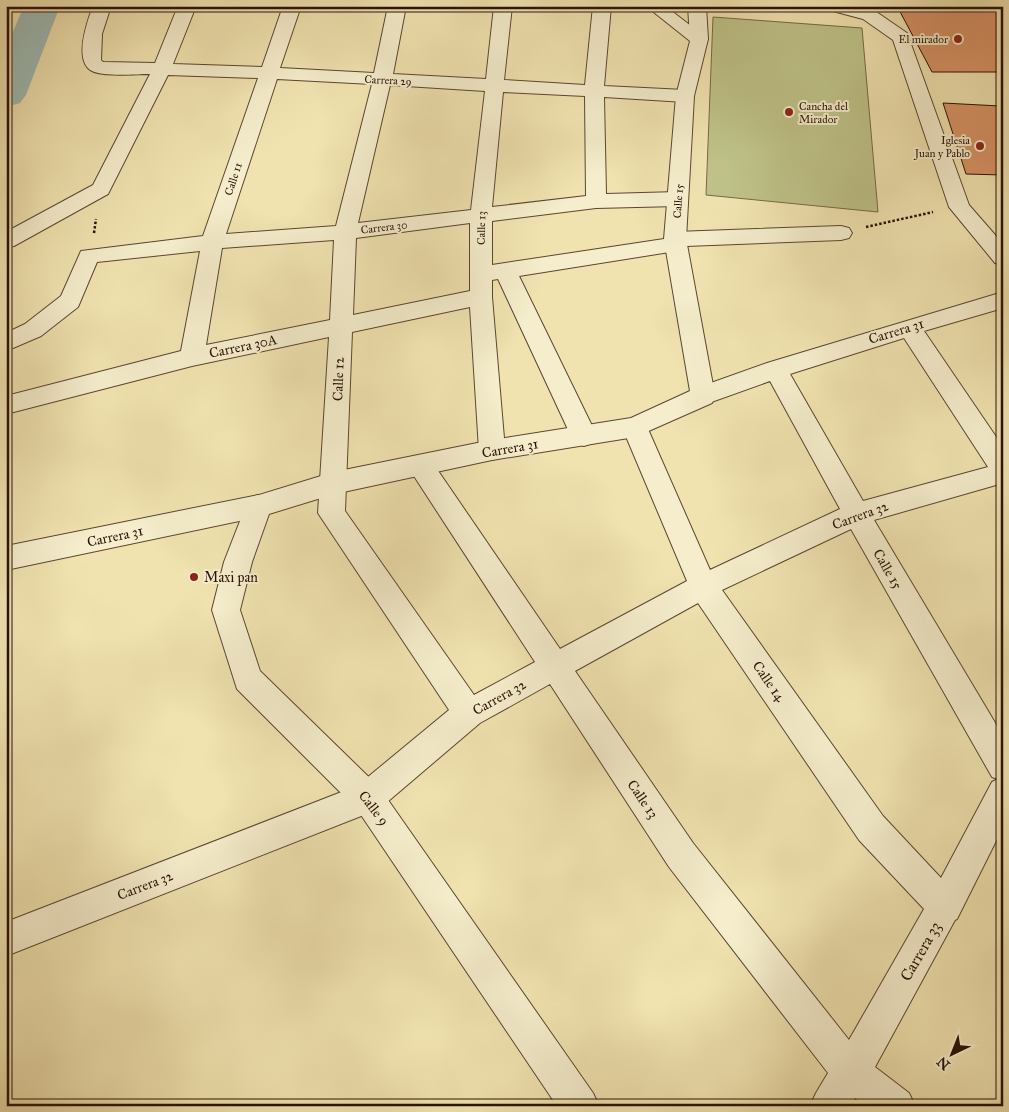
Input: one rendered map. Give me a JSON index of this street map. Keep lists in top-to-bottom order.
{
  "streets": {
    "street": [
      "Carrera 29",
      "Calle 11",
      "Calle 15",
      "Carrera 30",
      "Calle 13",
      "Carrera 31",
      "Carrera 30A",
      "Calle 12",
      "Carrera 32",
      "Calle 14",
      "Calle 9",
      "Carrera 33"
    ]
  },
  "crossings": [
    ["Carrera 29", "Calle 11"],
    ["Carrera 29", "Calle 15"],
    ["Carrera 29", "Calle 13"],
    ["Carrera 29", "Calle 12"],
    ["Calle 11", "Carrera 30"],
    ["Calle 11", "Carrera 30A"],
    ["Calle 15", "Carrera 30"],
    ["Calle 15", "Carrera 31"],
    ["Calle 15", "Carrera 32"],
    ["Carrera 30", "Calle 13"],
    ["Carrera 30", "Calle 12"],
    ["Calle 13", "Carrera 31"],
    ["Calle 13", "Carrera 30A"],
    ["Calle 13", "Carrera 32"],
    ["Calle 13", "Carrera 33"],
    ["Carrera 31", "Calle 12"],
    ["Carrera 31", "Calle 14"],
    ["Carrera 31", "Calle 9"],
    ["Carrera 30A", "Calle 12"],
    ["Calle 12", "Carrera 32"],
    ["Carrera 32", "Calle 14"],
    ["Carrera 32", "Calle 9"],
    ["Calle 14", "Carrera 33"]
  ],
  "places": [
    "El mirador",
    "Cancha del Mirador",
    "Iglesia Juan y Pablo",
    "Maxi pan"
  ],
  "north": "bottom left"
}
